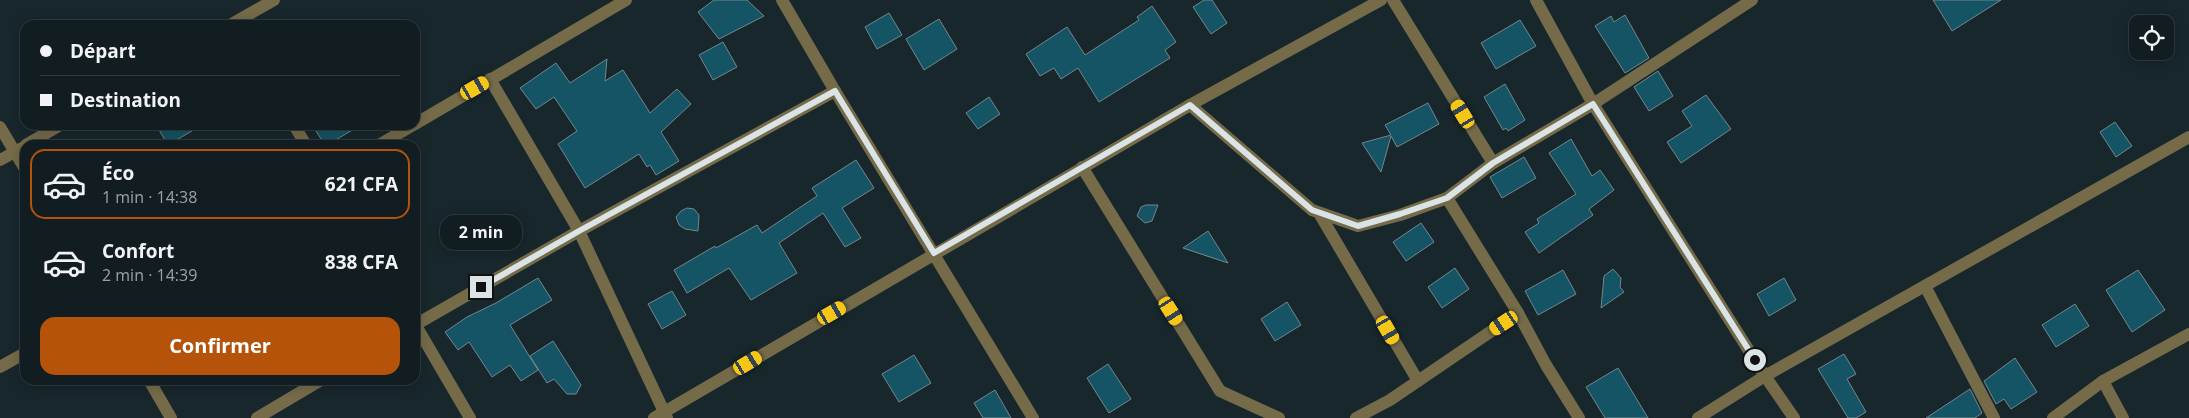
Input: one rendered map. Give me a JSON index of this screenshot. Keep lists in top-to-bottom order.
{
  "page": {
    "banner": ["Départ", "Destination"],
    "list": [
      {
        "name": "Éco",
        "note": "1 min · 14:38",
        "value": "621 CFA"
      },
      {
        "name": "Confort",
        "note": "2 min · 14:39",
        "value": "838 CFA"
      }
    ],
    "bubble": "2 min",
    "buttons": "Confirmer"
  }
}
